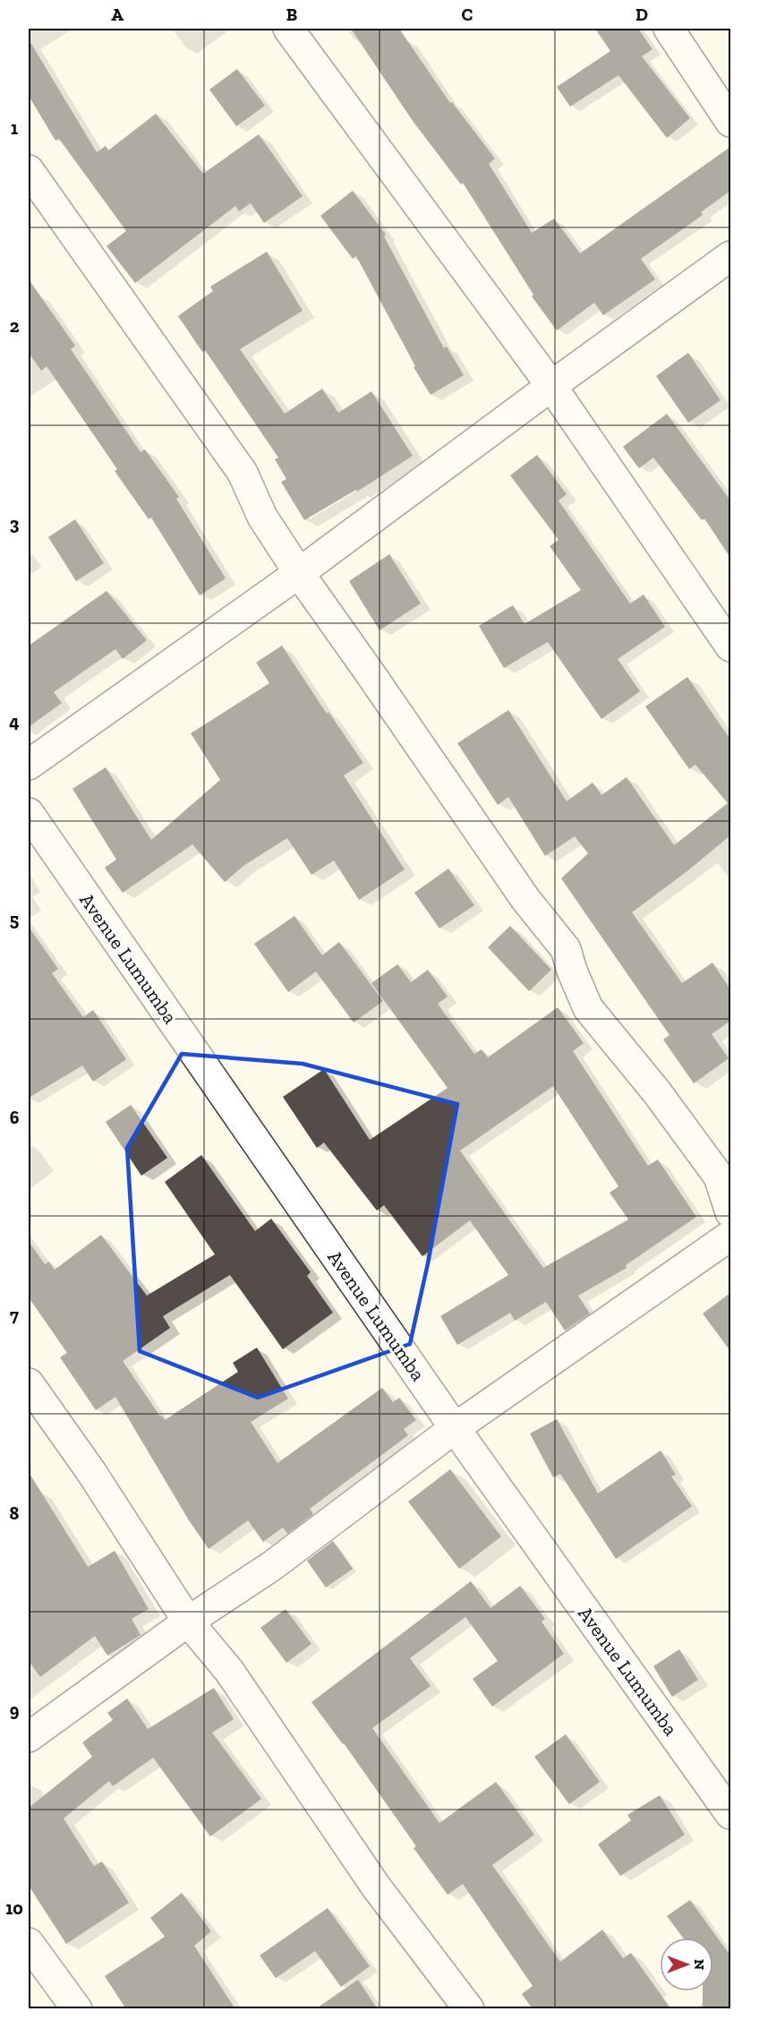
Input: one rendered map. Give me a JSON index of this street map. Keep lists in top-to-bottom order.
{
  "streets": {
    "street": ["Avenue Lumumba"]
  },
  "north": "right",
  "grid": {
    "columns": [
      "A",
      "B",
      "C",
      "D"
    ],
    "rows": [
      "1",
      "2",
      "3",
      "4",
      "5",
      "6",
      "7",
      "8",
      "9",
      "10"
    ]
  }
}
